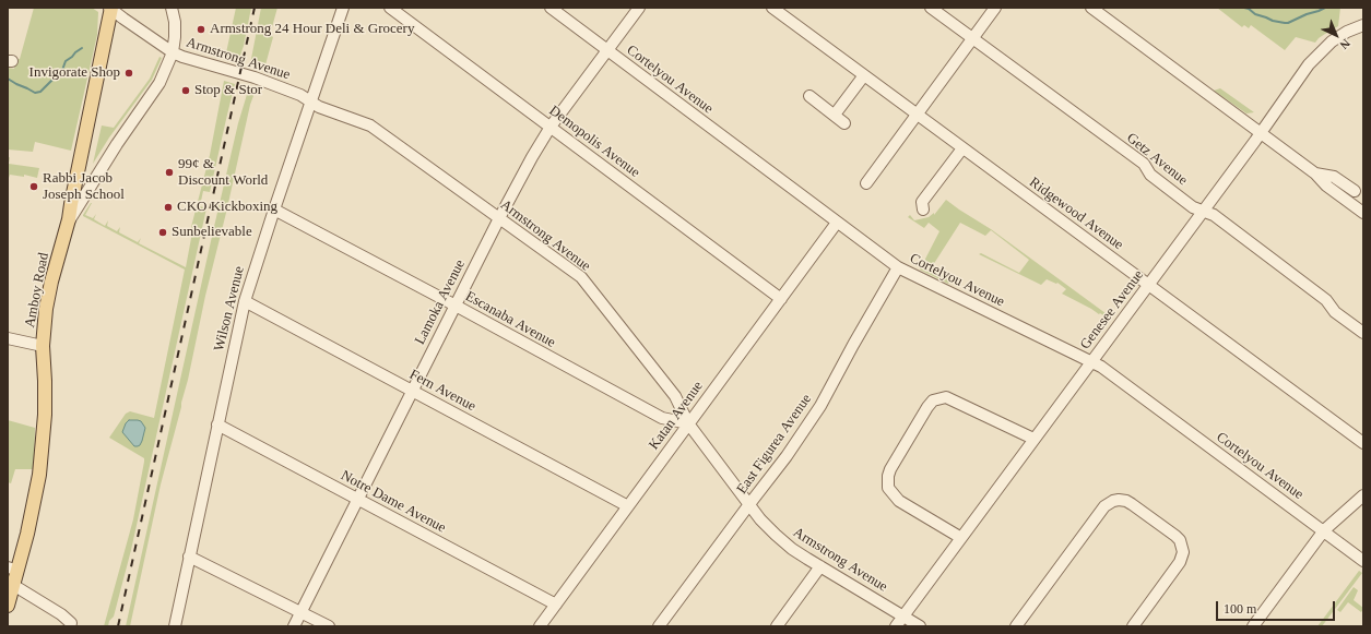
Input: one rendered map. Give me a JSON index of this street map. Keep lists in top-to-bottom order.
{
  "streets": {
    "main road": ["Amboy Road"],
    "street": [
      "Armstrong Avenue",
      "Cortelyou Avenue",
      "Demopolis Avenue",
      "Getz Avenue",
      "Ridgewood Avenue",
      "Lamoka Avenue",
      "Wilson Avenue",
      "Genesee Avenue",
      "Escanaba Avenue",
      "Fern Avenue",
      "Katan Avenue",
      "East Figurea Avenue",
      "Notre Dame Avenue"
    ]
  },
  "crossings": [
    ["Armstrong Avenue", "Amboy Road"],
    ["Armstrong Avenue", "Lamoka Avenue"],
    ["Armstrong Avenue", "Wilson Avenue"],
    ["Armstrong Avenue", "Genesee Avenue"],
    ["Armstrong Avenue", "Escanaba Avenue"],
    ["Armstrong Avenue", "Katan Avenue"],
    ["Armstrong Avenue", "East Figurea Avenue"],
    ["Cortelyou Avenue", "Lamoka Avenue"],
    ["Cortelyou Avenue", "Genesee Avenue"],
    ["Cortelyou Avenue", "Katan Avenue"],
    ["Cortelyou Avenue", "East Figurea Avenue"],
    ["Demopolis Avenue", "Lamoka Avenue"],
    ["Demopolis Avenue", "Katan Avenue"],
    ["Getz Avenue", "Genesee Avenue"],
    ["Ridgewood Avenue", "Genesee Avenue"],
    ["Lamoka Avenue", "Escanaba Avenue"],
    ["Lamoka Avenue", "Fern Avenue"],
    ["Lamoka Avenue", "Notre Dame Avenue"],
    ["Wilson Avenue", "Escanaba Avenue"],
    ["Wilson Avenue", "Fern Avenue"],
    ["Wilson Avenue", "Notre Dame Avenue"],
    ["Escanaba Avenue", "Katan Avenue"],
    ["Fern Avenue", "Katan Avenue"],
    ["Katan Avenue", "Notre Dame Avenue"]
  ],
  "places": [
    "Armstrong 24 Hour Deli & Grocery",
    "Invigorate Shop",
    "Stop & Stor",
    "99¢ & Discount World",
    "Rabbi Jacob Joseph School",
    "CKO Kickboxing",
    "Sunbelievable"
  ],
  "scale_bar": "100 m",
  "north": "bottom right"
}
